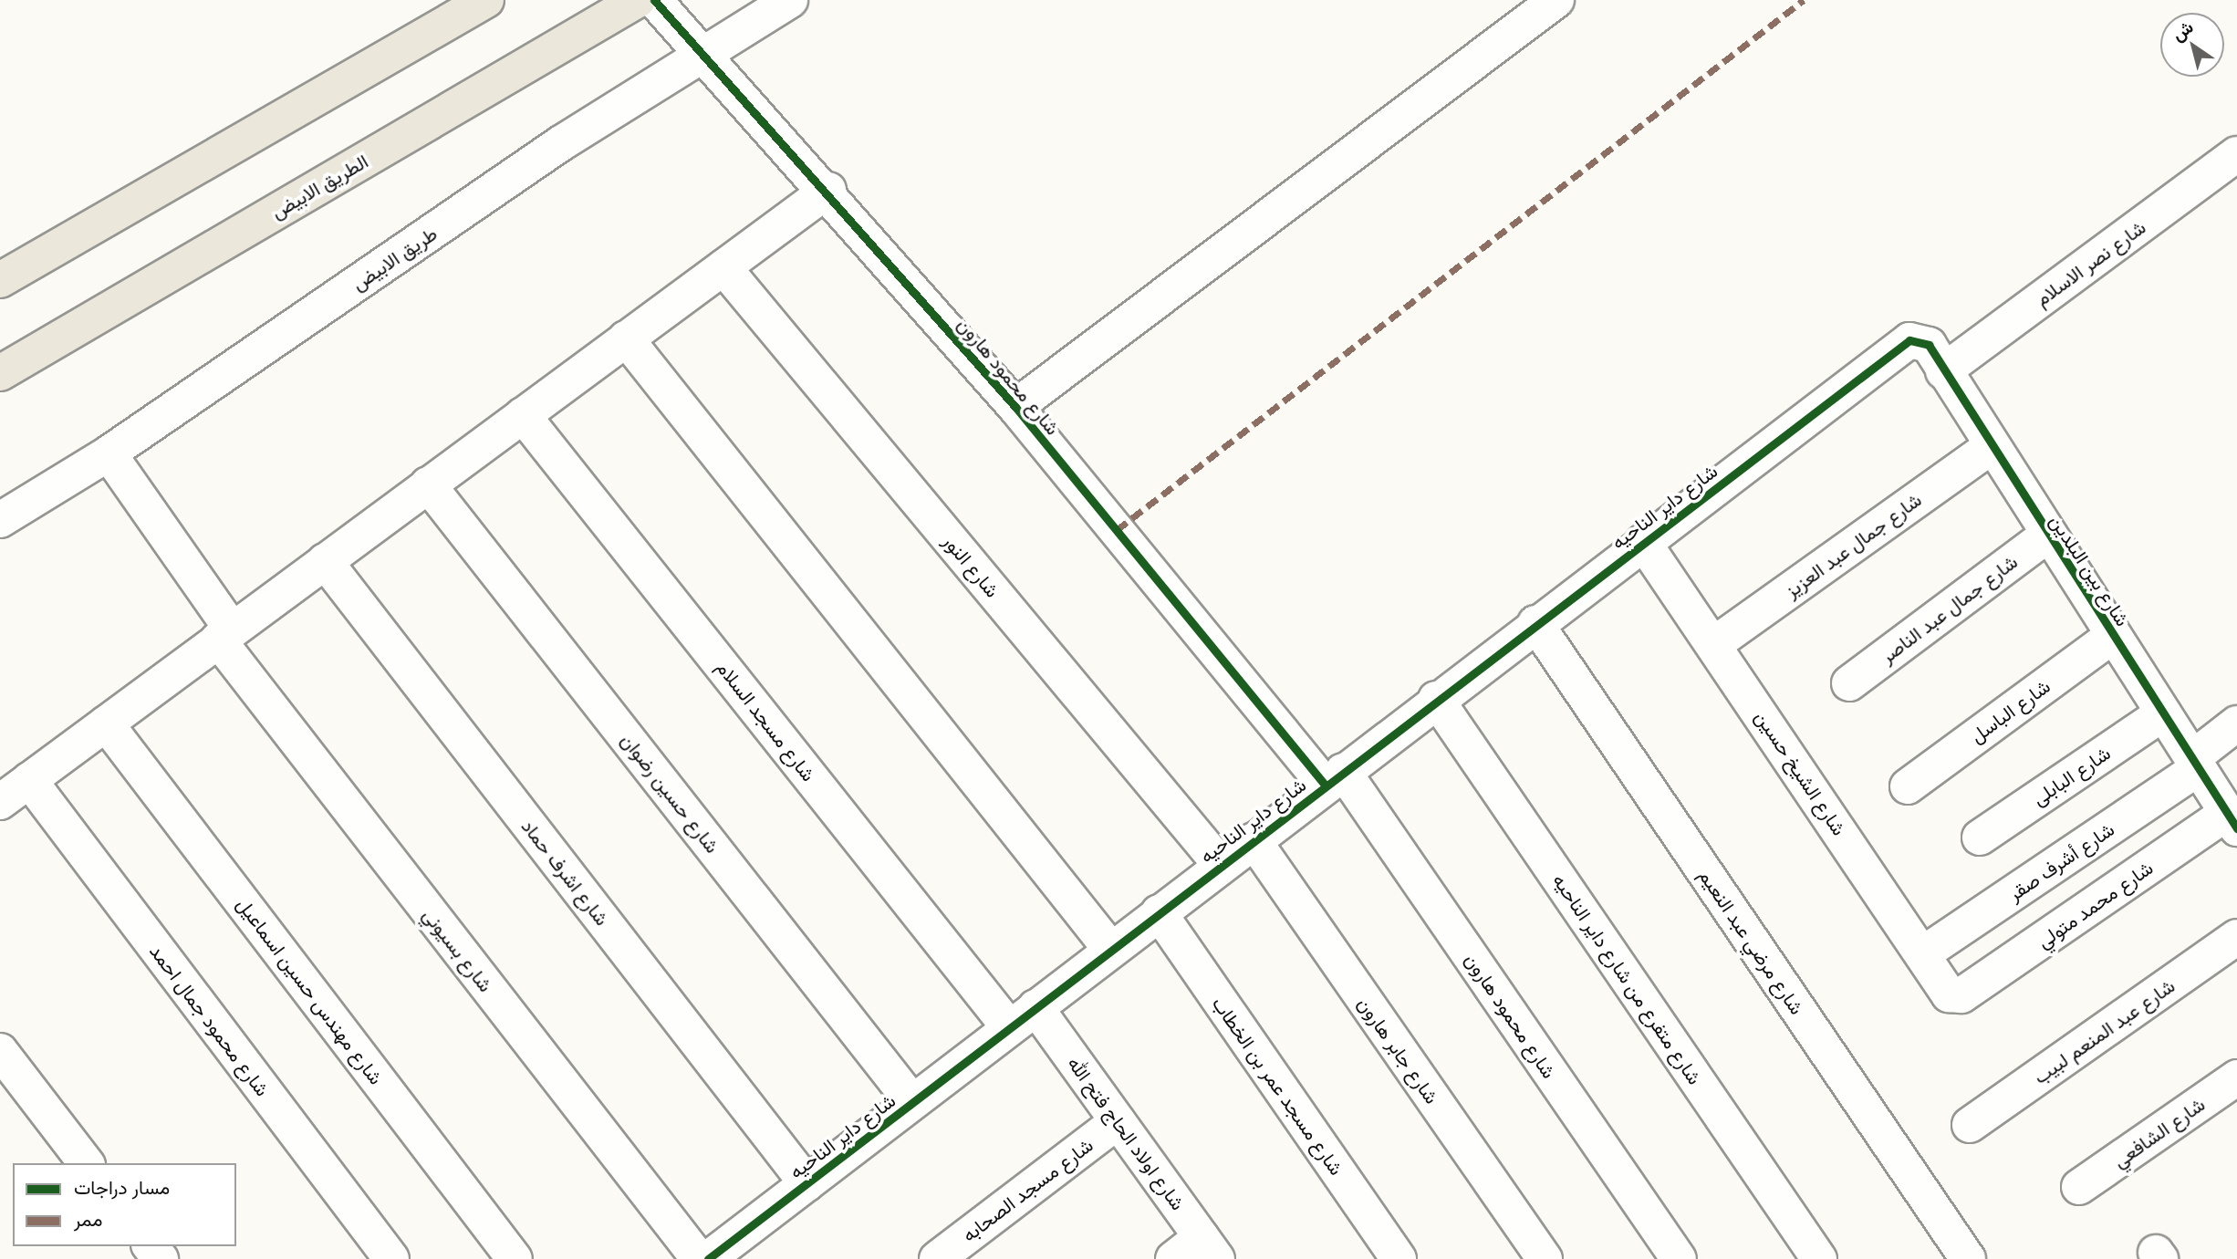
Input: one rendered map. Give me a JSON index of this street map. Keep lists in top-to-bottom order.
{
  "streets": {
    "main road": ["الطريق الابيض"],
    "street": [
      "طريق الابيض",
      "شارع نصر الاسلام",
      "شارع محمود هارون",
      "شارع داير الناحيه",
      "شارع جمال عبد العزيز",
      "شارع النور",
      "شارع بين البلدين",
      "شارع جمال عبد الناصر",
      "شارع الباسل",
      "شارع مسجد السلام",
      "شارع الشيخ حسين",
      "شارع البابلى",
      "شارع حسين رضوان",
      "شارع أشرف صقر",
      "شارع اشرف حماد",
      "شارع محمد متولي",
      "شارع مرضي عبد النعيم",
      "شارع بسيوني",
      "شارع متفرع من شارع داير الناحيه",
      "شارع مهندس حسين اسماعيل",
      "شارع محمود جمال احمد",
      "شارع عبد المنعم لبيب",
      "شارع جابر هارون",
      "شارع مسجد عمر بن الخطاب",
      "شارع الشافعي",
      "شارع اولاد الحاج فتح الله",
      "شارع مسجد الصحابه"
    ]
  },
  "crossings": [
    ["طريق الابيض", "شارع محمود هارون"],
    ["طريق الابيض", "شارع بسيوني"],
    ["شارع نصر الاسلام", "شارع بين البلدين"],
    ["شارع محمود هارون", "شارع داير الناحيه"],
    ["شارع داير الناحيه", "شارع النور"],
    ["شارع داير الناحيه", "شارع بين البلدين"],
    ["شارع داير الناحيه", "شارع مسجد السلام"],
    ["شارع داير الناحيه", "شارع الشيخ حسين"],
    ["شارع داير الناحيه", "شارع حسين رضوان"],
    ["شارع داير الناحيه", "شارع اشرف حماد"],
    ["شارع داير الناحيه", "شارع مرضي عبد النعيم"],
    ["شارع داير الناحيه", "شارع متفرع من شارع داير الناحيه"],
    ["شارع داير الناحيه", "شارع جابر هارون"],
    ["شارع داير الناحيه", "شارع مسجد عمر بن الخطاب"],
    ["شارع داير الناحيه", "شارع اولاد الحاج فتح الله"],
    ["شارع جمال عبد العزيز", "شارع بين البلدين"],
    ["شارع جمال عبد العزيز", "شارع الشيخ حسين"],
    ["شارع بين البلدين", "شارع جمال عبد الناصر"],
    ["شارع بين البلدين", "شارع الباسل"],
    ["شارع بين البلدين", "شارع البابلى"],
    ["شارع بين البلدين", "شارع أشرف صقر"],
    ["شارع بين البلدين", "شارع محمد متولي"],
    ["شارع مسجد السلام", "شارع اولاد الحاج فتح الله"],
    ["شارع الشيخ حسين", "شارع أشرف صقر"],
    ["شارع الشيخ حسين", "شارع محمد متولي"],
    ["شارع اولاد الحاج فتح الله", "شارع مسجد الصحابه"]
  ],
  "legend": ["مسار دراجات", "ممر"],
  "north": "top left"
}
